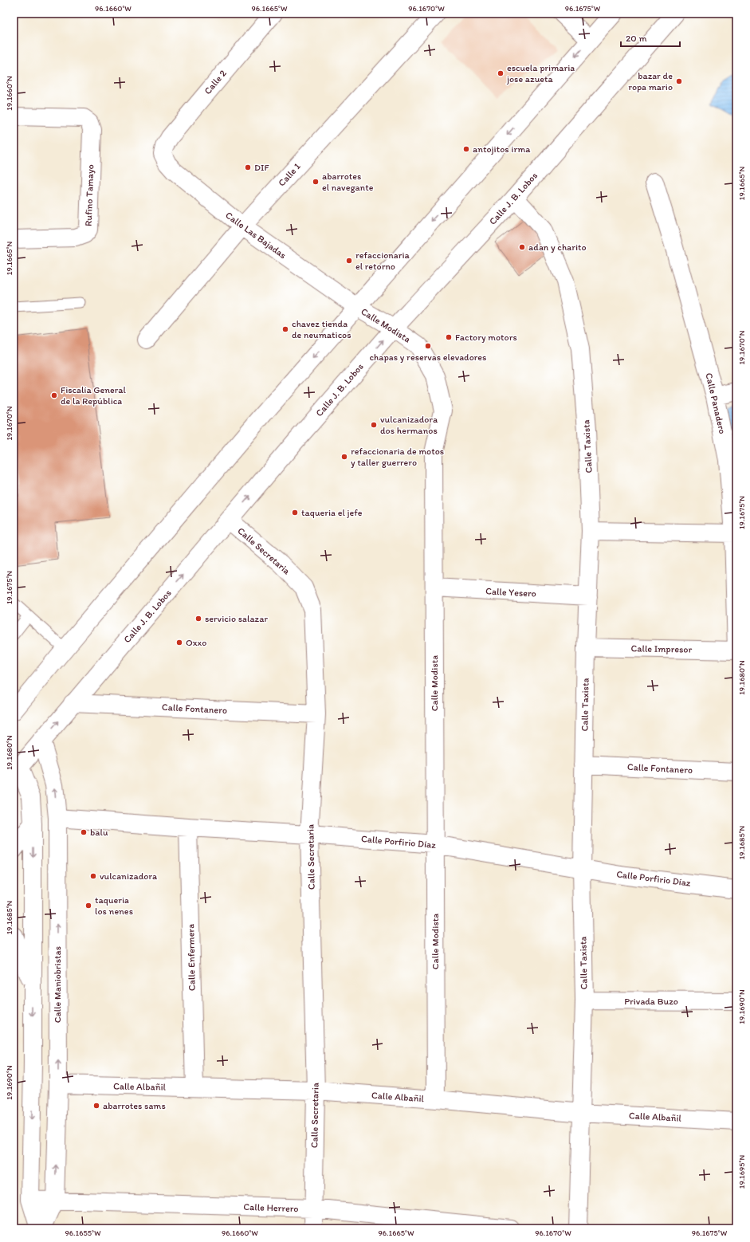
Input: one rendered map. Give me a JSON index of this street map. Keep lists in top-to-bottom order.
{
  "streets": {
    "street": [
      "Calle 2",
      "Calle 1",
      "Rufino Tamayo",
      "Calle J. B. Lobos",
      "Calle Las Bajadas",
      "Calle Modista",
      "Calle Panadero",
      "Calle Taxista",
      "Calle Secretaria",
      "Calle Yesero",
      "Calle Impresor",
      "Calle Fontanero",
      "Calle Porfirio Díaz",
      "Calle Enfermera",
      "Calle Maniobristas",
      "Privada Buzo",
      "Calle Albañil",
      "Calle Herrero"
    ]
  },
  "crossings": [
    ["Calle 2", "Calle Las Bajadas"],
    ["Calle 1", "Calle Las Bajadas"],
    ["Calle J. B. Lobos", "Calle Modista"],
    ["Calle J. B. Lobos", "Calle Taxista"],
    ["Calle J. B. Lobos", "Calle Secretaria"],
    ["Calle J. B. Lobos", "Calle Fontanero"],
    ["Calle J. B. Lobos", "Calle Maniobristas"],
    ["Calle Las Bajadas", "Calle Modista"],
    ["Calle Modista", "Calle Yesero"],
    ["Calle Modista", "Calle Porfirio Díaz"],
    ["Calle Modista", "Calle Albañil"],
    ["Calle Panadero", "Calle Impresor"],
    ["Calle Taxista", "Calle Yesero"],
    ["Calle Taxista", "Calle Impresor"],
    ["Calle Taxista", "Calle Fontanero"],
    ["Calle Taxista", "Calle Porfirio Díaz"],
    ["Calle Taxista", "Privada Buzo"],
    ["Calle Taxista", "Calle Albañil"],
    ["Calle Secretaria", "Calle Fontanero"],
    ["Calle Secretaria", "Calle Porfirio Díaz"],
    ["Calle Secretaria", "Calle Albañil"],
    ["Calle Secretaria", "Calle Herrero"],
    ["Calle Porfirio Díaz", "Calle Enfermera"],
    ["Calle Porfirio Díaz", "Calle Maniobristas"],
    ["Calle Enfermera", "Calle Albañil"],
    ["Calle Maniobristas", "Calle Albañil"],
    ["Calle Maniobristas", "Calle Herrero"]
  ],
  "places": [
    "escuela primaria jose azueta",
    "bazar de ropa mario",
    "antojitos irma",
    "DIF",
    "abarrotes el navegante",
    "adan y charito",
    "refaccionaria el retorno",
    "chavez tienda de neumaticos",
    "Factory motors",
    "chapas y reservas elevadores",
    "Fiscalía General de la República",
    "vulcanizadora dos hermanos",
    "refaccionaria de motos y taller guerrero",
    "taqueria el jefe",
    "servicio salazar",
    "Oxxo",
    "balu",
    "vulcanizadora",
    "taqueria los nenes",
    "abarrotes sams"
  ],
  "scale_bar": "20 m",
  "coordinates": [
    "96.1660°W",
    "96.1665°W",
    "96.1670°W",
    "96.1675°W",
    "19.1660°N",
    "19.1665°N",
    "19.1670°N",
    "19.1675°N",
    "19.1680°N",
    "19.1685°N",
    "19.1690°N",
    "19.1695°N",
    "96.1655°W"
  ]
}
